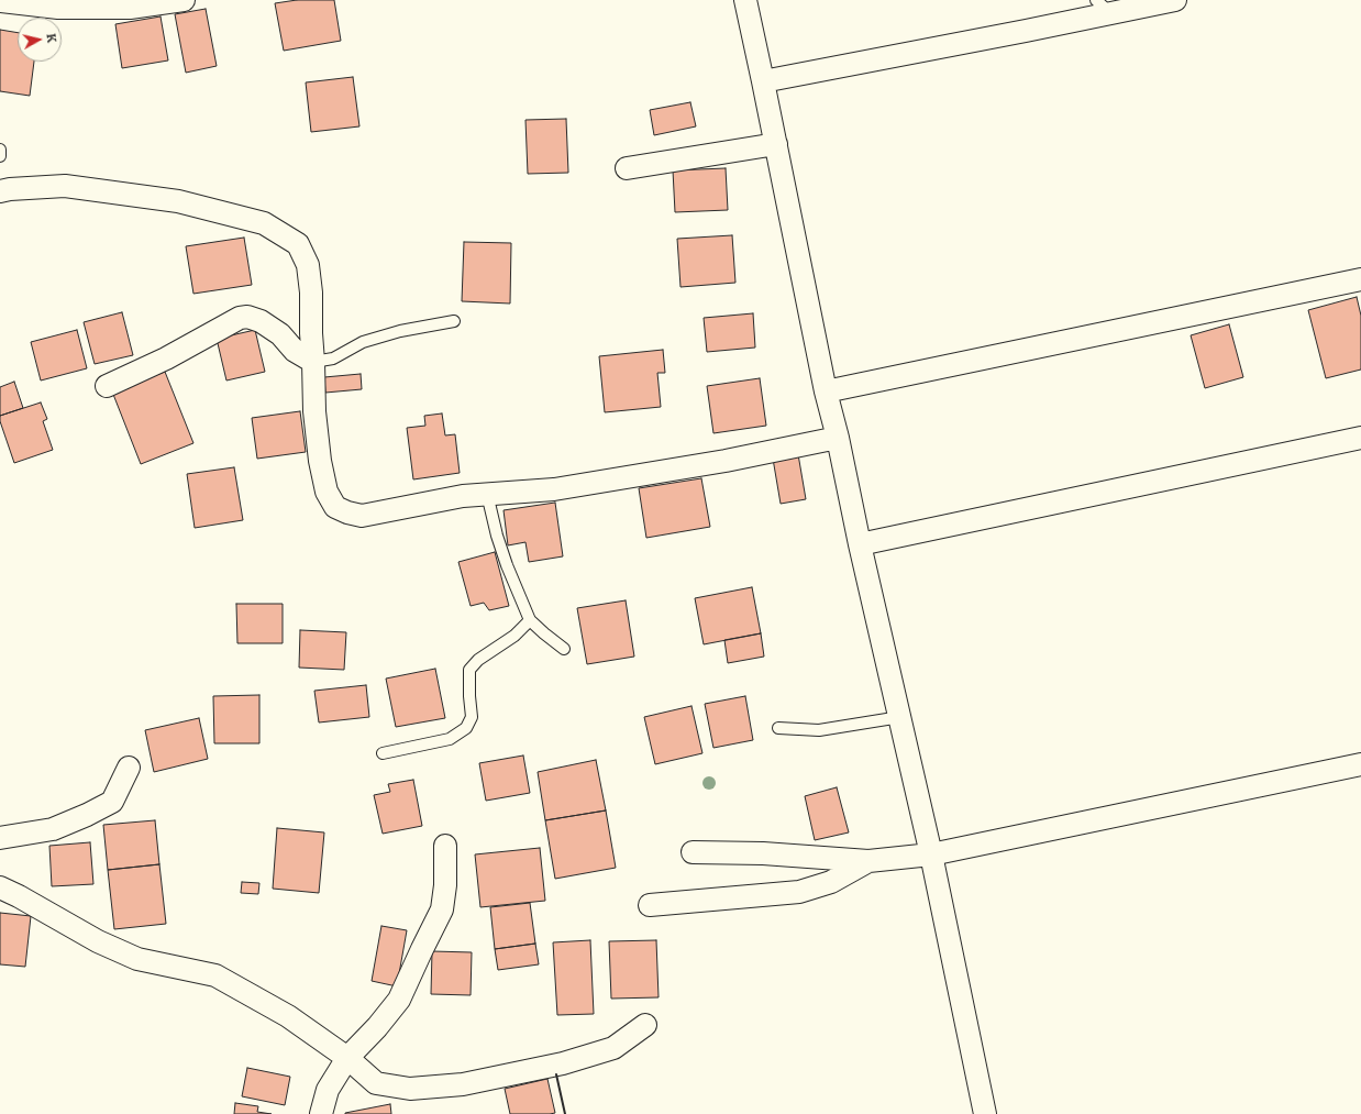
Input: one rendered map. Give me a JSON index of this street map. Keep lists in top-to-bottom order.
{
  "north": "right"
}
